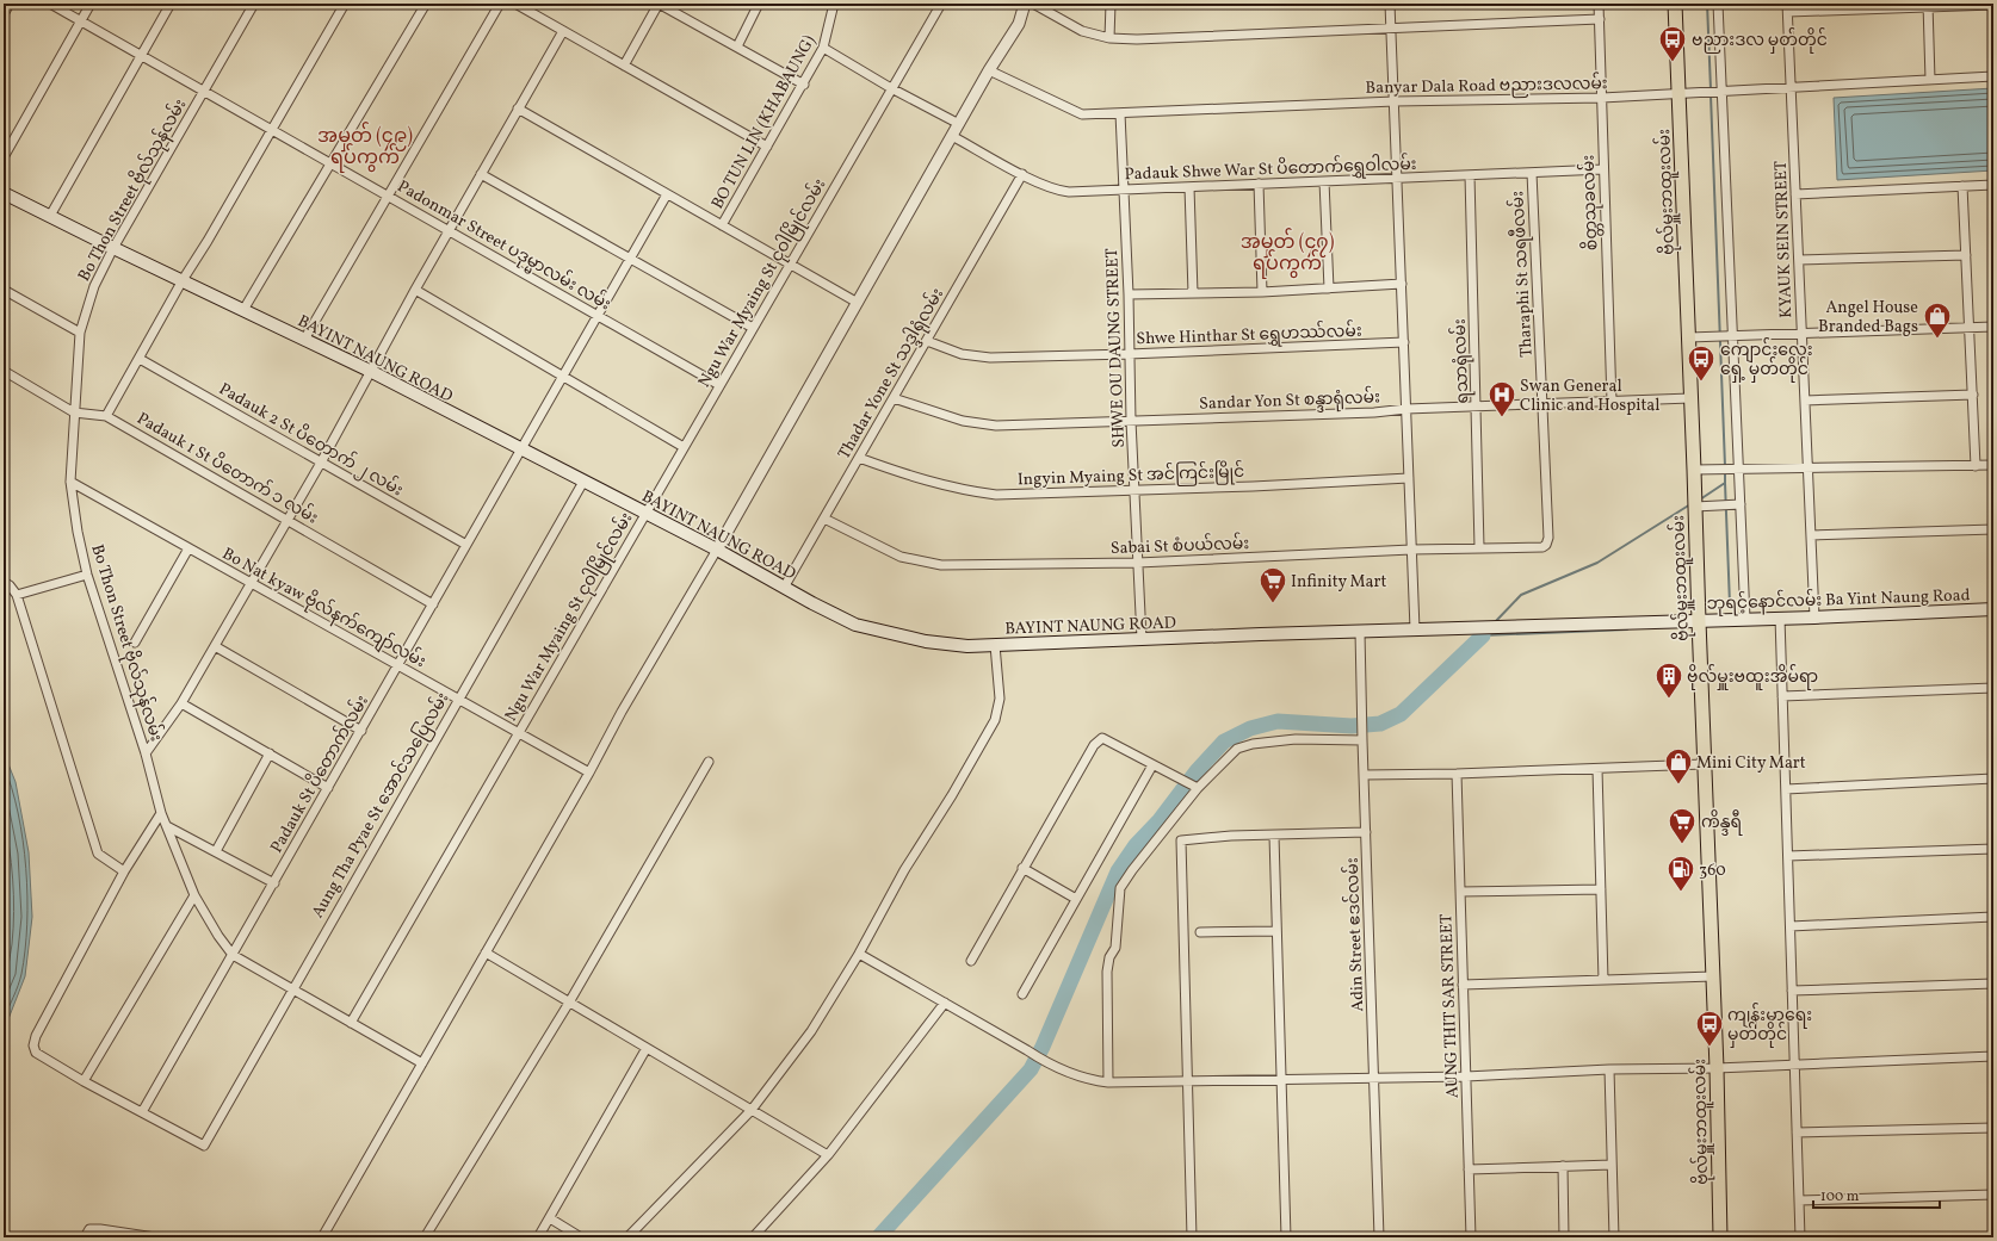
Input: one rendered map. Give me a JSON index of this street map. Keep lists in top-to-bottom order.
{
  "streets": {
    "main road": ["ဗိုလ်မှူးဘထူးလမ်း", "BAYINT NAUNG ROAD", "ဘုရင့်နောင်လမ်း Ba Yint Naung Road"],
    "street": [
      "Banyar Dala Road ဗညားဒလလမ်း",
      "BO TUN LIN (KHABAUNG)",
      "Padauk Shwe War St ပိတောက်ရွှေဝါလမ်း",
      "Bo Thon Street ဗိုလ်သုန်လမ်း",
      "စိတ္တသုခလမ်း",
      "KYAUK SEIN STREET",
      "Padonmar Street ပဒုမ္မာလမ်း လမ်း",
      "Tharaphi St သရဖီလမ်း",
      "Ngu War Myaing St ငုဝါမြိုင်လမ်း",
      "Shwe Hinthar St ရွှေဟဿ်လမ်း",
      "SHWE OU DAUNG STREET",
      "ရသာရုံလမ်း",
      "Thadar Yone St သဒ္ဒါရုံလမ်း",
      "Sandar Yon St စန္ဒာရုံလမ်း",
      "Padauk 2 St ပိတောက် ၂ လမ်း",
      "Padauk 1 St ပိတောက် ၁ လမ်း",
      "Ingyin Myaing St အင်ကြင်းမြိုင်",
      "Sabai St စံပယ်လမ်း",
      "Bo Nat kyaw ဗိုလ်နက်ကျော်လမ်း",
      "Padauk St ပိတောက်လမ်း",
      "Aung Tha Pyae St အောင်သပြေလမ်း",
      "Adin Street ဧဒင်လမ်း",
      "AUNG THIT SAR STREET"
    ]
  },
  "crossings": [
    ["Banyar Dala Road ဗညားဒလလမ်း", "ဗိုလ်မှူးဘထူးလမ်း"],
    ["Banyar Dala Road ဗညားဒလလမ်း", "စိတ္တသုခလမ်း"],
    ["Banyar Dala Road ဗညားဒလလမ်း", "KYAUK SEIN STREET"],
    ["Banyar Dala Road ဗညားဒလလမ်း", "SHWE OU DAUNG STREET"],
    ["Padauk Shwe War St ပိတောက်ရွှေဝါလမ်း", "စိတ္တသုခလမ်း"],
    ["Padauk Shwe War St ပိတောက်ရွှေဝါလမ်း", "Tharaphi St သရဖီလမ်း"],
    ["Padauk Shwe War St ပိတောက်ရွှေဝါလမ်း", "SHWE OU DAUNG STREET"],
    ["Padauk Shwe War St ပိတောက်ရွှေဝါလမ်း", "ရသာရုံလမ်း"],
    ["Padauk Shwe War St ပိတောက်ရွှေဝါလမ်း", "Thadar Yone St သဒ္ဒါရုံလမ်း"],
    ["Bo Thon Street ဗိုလ်သုန်လမ်း", "Padonmar Street ပဒုမ္မာလမ်း လမ်း"],
    ["Bo Thon Street ဗိုလ်သုန်လမ်း", "Ngu War Myaing St ငုဝါမြိုင်လမ်း"],
    ["Bo Thon Street ဗိုလ်သုန်လမ်း", "BAYINT NAUNG ROAD"],
    ["Bo Thon Street ဗိုလ်သုန်လမ်း", "Padauk 1 St ပိတောက် ၁ လမ်း"],
    ["Bo Thon Street ဗိုလ်သုန်လမ်း", "Bo Nat kyaw ဗိုလ်နက်ကျော်လမ်း"],
    ["Bo Thon Street ဗိုလ်သုန်လမ်း", "Padauk St ပိတောက်လမ်း"],
    ["Bo Thon Street ဗိုလ်သုန်လမ်း", "Aung Tha Pyae St အောင်သပြေလမ်း"],
    ["ဗိုလ်မှူးဘထူးလမ်း", "Sandar Yon St စန္ဒာရုံလမ်း"],
    ["ဗိုလ်မှူးဘထူးလမ်း", "ဘုရင့်နောင်လမ်း Ba Yint Naung Road"],
    ["စိတ္တသုခလမ်း", "Sandar Yon St စန္ဒာရုံလမ်း"],
    ["KYAUK SEIN STREET", "ဘုရင့်နောင်လမ်း Ba Yint Naung Road"],
    ["Padonmar Street ပဒုမ္မာလမ်း လမ်း", "Ngu War Myaing St ငုဝါမြိုင်လမ်း"],
    ["Padonmar Street ပဒုမ္မာလမ်း လမ်း", "Padauk St ပိတောက်လမ်း"],
    ["Tharaphi St သရဖီလမ်း", "Sandar Yon St စန္ဒာရုံလမ်း"],
    ["Tharaphi St သရဖီလမ်း", "Sabai St စံပယ်လမ်း"],
    ["Ngu War Myaing St ငုဝါမြိုင်လမ်း", "BAYINT NAUNG ROAD"],
    ["Ngu War Myaing St ငုဝါမြိုင်လမ်း", "Bo Nat kyaw ဗိုလ်နက်ကျော်လမ်း"],
    ["Shwe Hinthar St ရွှေဟဿ်လမ်း", "SHWE OU DAUNG STREET"],
    ["Shwe Hinthar St ရွှေဟဿ်လမ်း", "Thadar Yone St သဒ္ဒါရုံလမ်း"],
    ["SHWE OU DAUNG STREET", "BAYINT NAUNG ROAD"],
    ["SHWE OU DAUNG STREET", "Sandar Yon St စန္ဒာရုံလမ်း"],
    ["SHWE OU DAUNG STREET", "Ingyin Myaing St အင်ကြင်းမြိုင်"],
    ["SHWE OU DAUNG STREET", "Sabai St စံပယ်လမ်း"],
    ["BAYINT NAUNG ROAD", "Thadar Yone St သဒ္ဒါရုံလမ်း"],
    ["BAYINT NAUNG ROAD", "ဘုရင့်နောင်လမ်း Ba Yint Naung Road"],
    ["BAYINT NAUNG ROAD", "Padauk St ပိတောက်လမ်း"],
    ["BAYINT NAUNG ROAD", "Aung Tha Pyae St အောင်သပြေလမ်း"],
    ["BAYINT NAUNG ROAD", "Adin Street ဧဒင်လမ်း"],
    ["ရသာရုံလမ်း", "Sandar Yon St စန္ဒာရုံလမ်း"],
    ["ရသာရုံလမ်း", "Sabai St စံပယ်လမ်း"],
    ["Thadar Yone St သဒ္ဒါရုံလမ်း", "Sandar Yon St စန္ဒာရုံလမ်း"],
    ["Thadar Yone St သဒ္ဒါရုံလမ်း", "Ingyin Myaing St အင်ကြင်းမြိုင်"],
    ["Thadar Yone St သဒ္ဒါရုံလမ်း", "Sabai St စံပယ်လမ်း"],
    ["Padauk 2 St ပိတောက် ၂ လမ်း", "Padauk St ပိတောက်လမ်း"],
    ["Padauk 1 St ပိတောက် ၁ လမ်း", "Padauk St ပိတောက်လမ်း"],
    ["Bo Nat kyaw ဗိုလ်နက်ကျော်လမ်း", "Padauk St ပိတောက်လမ်း"],
    ["Bo Nat kyaw ဗိုလ်နက်ကျော်လမ်း", "Aung Tha Pyae St အောင်သပြေလမ်း"],
    ["Padauk St ပိတောက်လမ်း", "Aung Tha Pyae St အောင်သပြေလမ်း"]
  ],
  "districts": ["အမှတ် (၄၉) ရပ်ကွက်", "အမှတ် (၄၇) ရပ်ကွက်"],
  "places": {
    "bus stop": ["ဗညားဒလ မှတ်တိုင်", "ကျောင်းလေး ရှေ့ မှတ်တိုင်", "ကျန်းမာရေး မှတ်တိုင်"],
    "shop": ["Angel House Branded Bags", "Mini City Mart"],
    "hospital": ["Swan General Clinic and Hospital"],
    "supermarket": ["Infinity Mart", "ကိန္ဒရီ"],
    "building": ["ဗိုလ်မှူးဗထူးအိမ်ရာ"],
    "fuel station": ["360"]
  },
  "scale_bar": "100 m"
}
